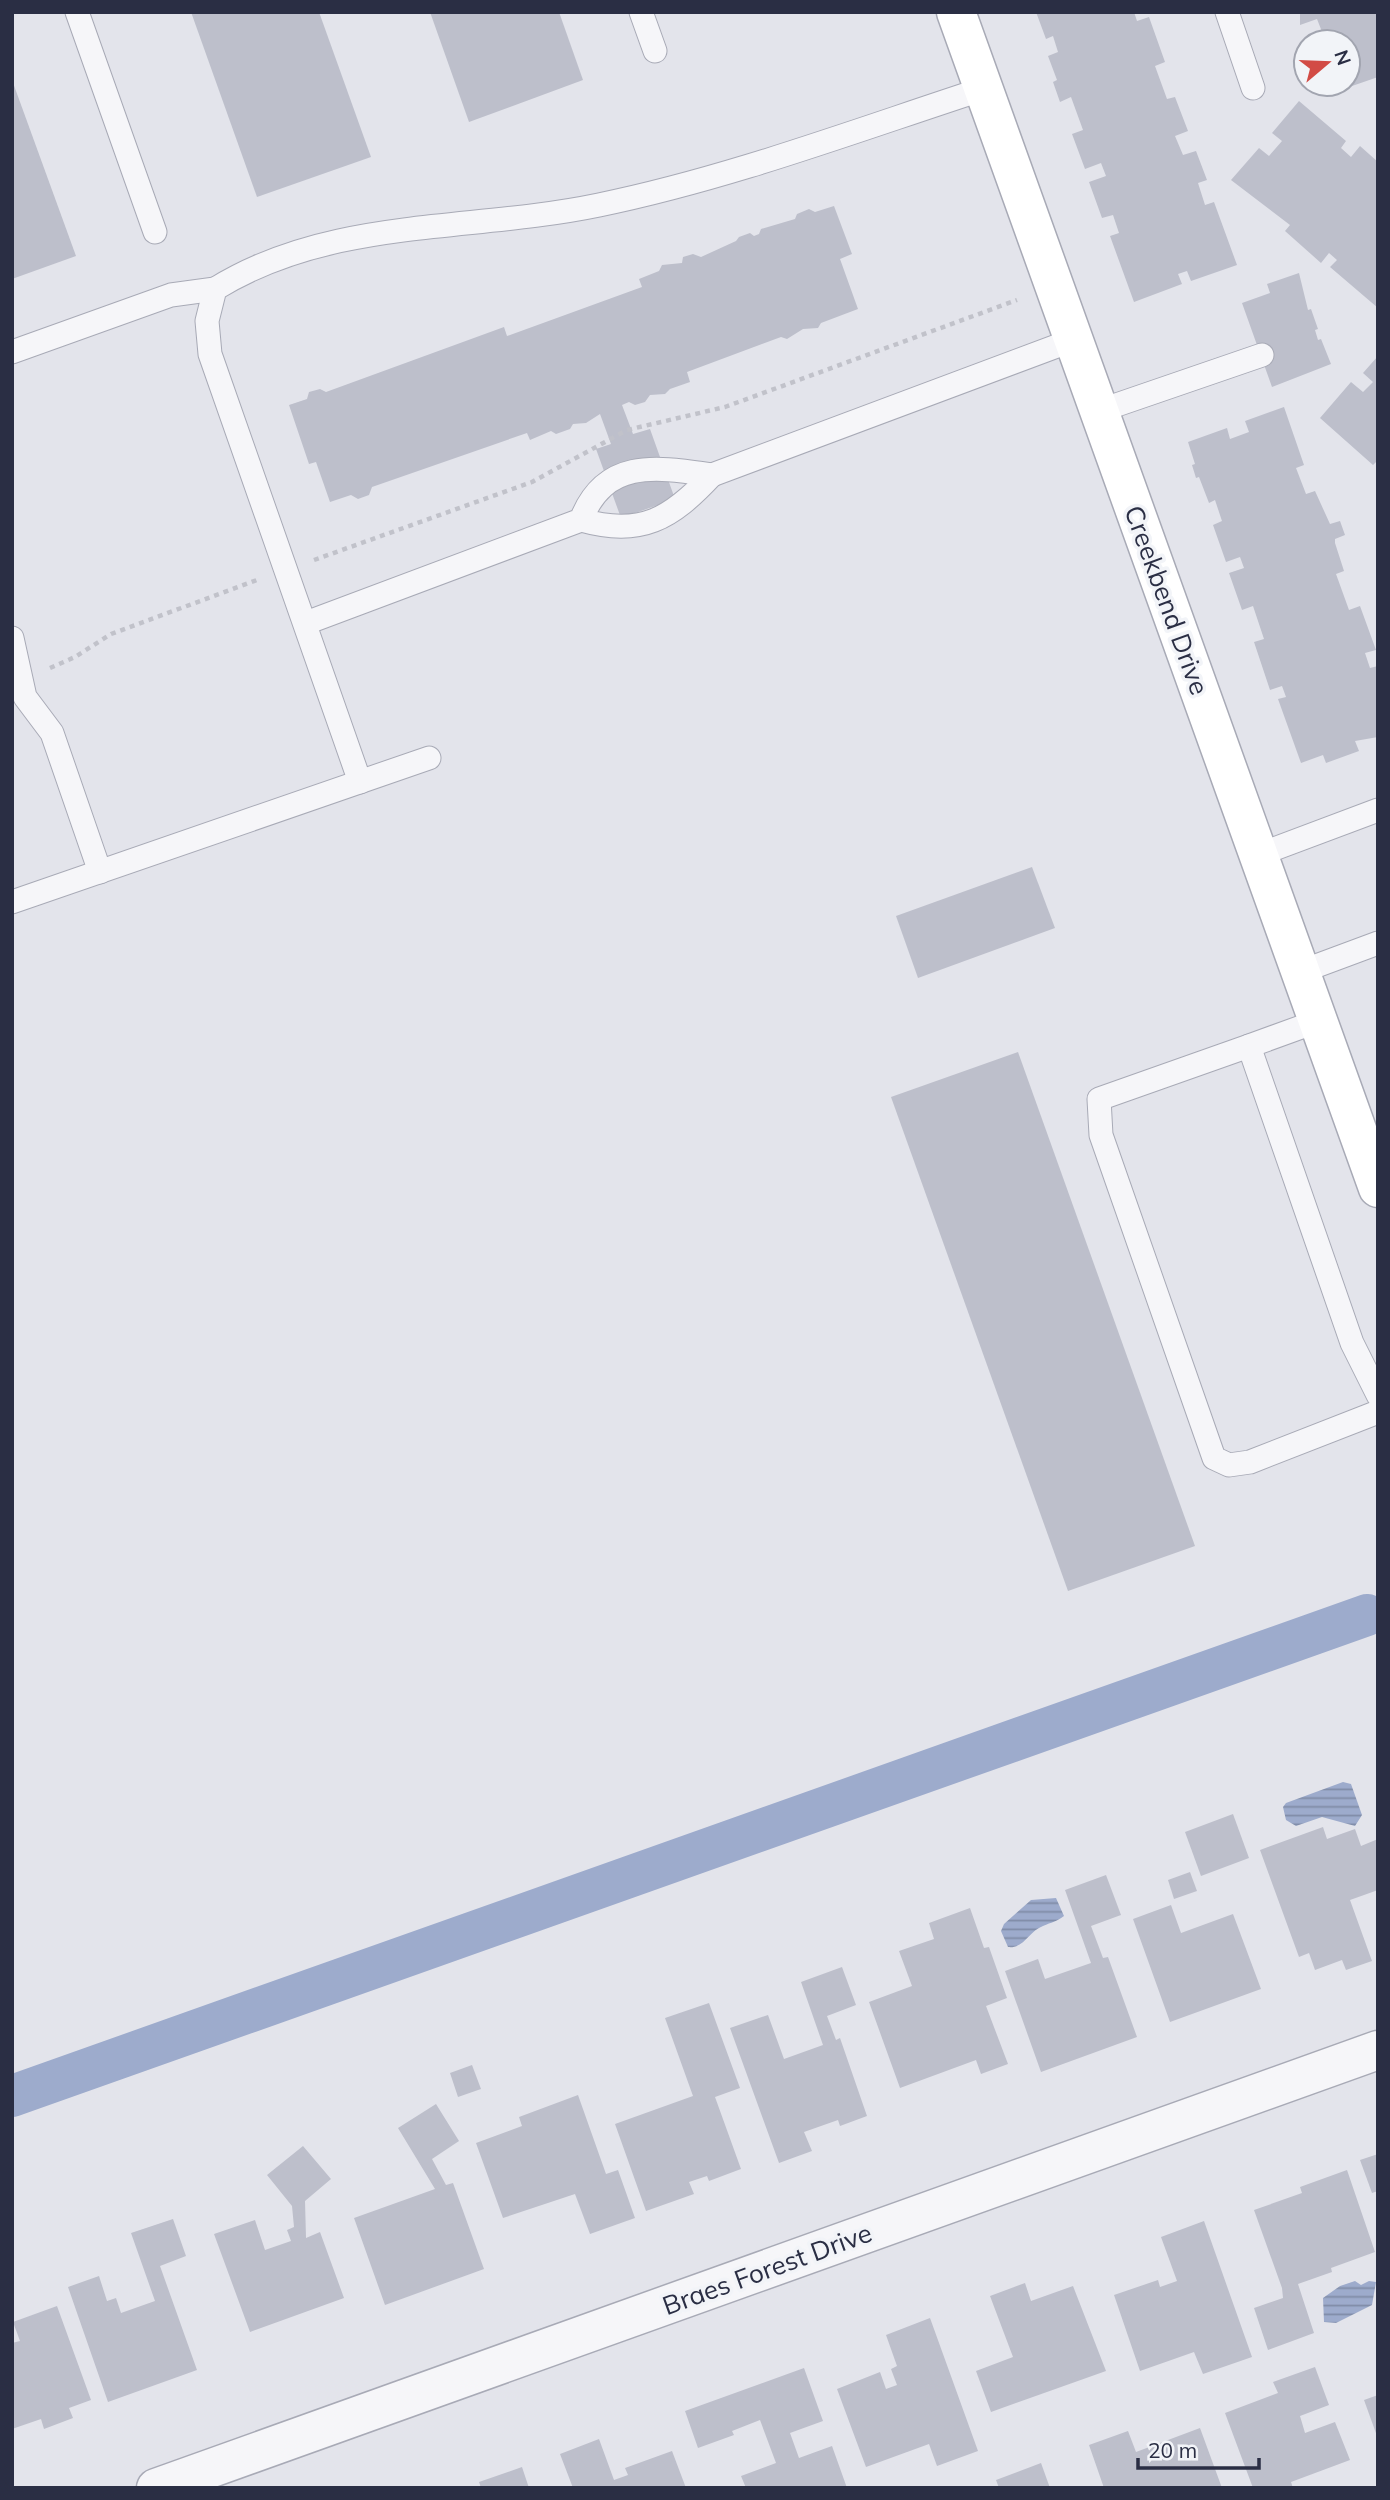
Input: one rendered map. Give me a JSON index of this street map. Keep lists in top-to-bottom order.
{
  "streets": {
    "street": ["Creekbend Drive", "Braes Forest Drive"]
  },
  "scale_bar": "20 m",
  "north": "right"
}
